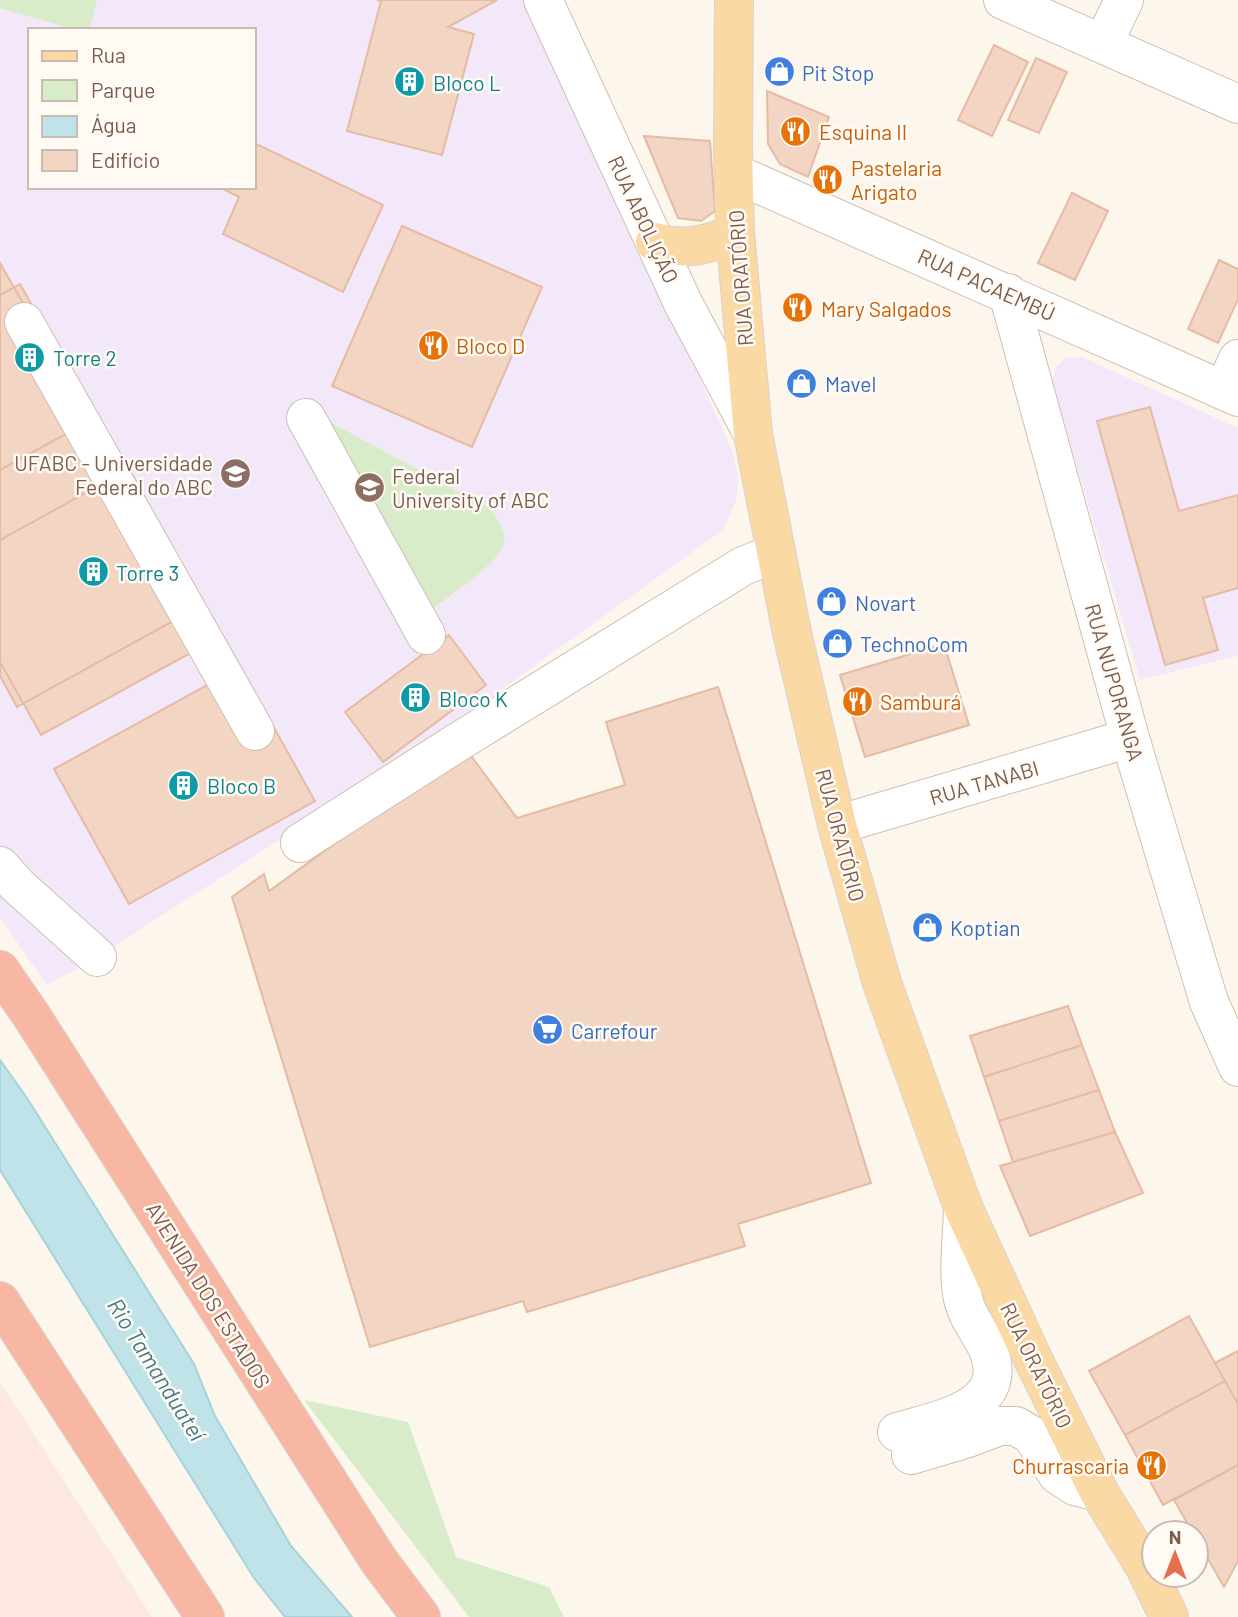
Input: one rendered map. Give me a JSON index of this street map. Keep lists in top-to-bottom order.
{
  "streets": {
    "highway": ["AVENIDA DOS ESTADOS"],
    "main road": ["RUA ORATÓRIO"],
    "street": [
      "RUA ABOLIÇÃO",
      "RUA PACAEMBÚ",
      "RUA NUPORANGA",
      "RUA TANABI"
    ]
  },
  "crossings": [
    ["RUA ABOLIÇÃO", "RUA ORATÓRIO"],
    ["RUA ORATÓRIO", "RUA PACAEMBÚ"],
    ["RUA ORATÓRIO", "RUA TANABI"],
    ["RUA PACAEMBÚ", "RUA NUPORANGA"],
    ["RUA NUPORANGA", "RUA TANABI"]
  ],
  "water": ["Rio Tamanduateí"],
  "places": {
    "shop": [
      "Pit Stop",
      "Mavel",
      "Novart",
      "TechnoCom",
      "Koptian"
    ],
    "building": [
      "Bloco L",
      "Torre 2",
      "Torre 3",
      "Bloco K",
      "Bloco B"
    ],
    "restaurant": [
      "Esquina II",
      "Pastelaria Arigato",
      "Mary Salgados",
      "Bloco D",
      "Samburá",
      "Churrascaria"
    ],
    "school or university": ["UFABC - Universidade Federal do ABC", "Federal University of ABC"],
    "supermarket": ["Carrefour"]
  },
  "legend": [
    "Rua",
    "Parque",
    "Água",
    "Edifício"
  ],
  "north": "top"
}
